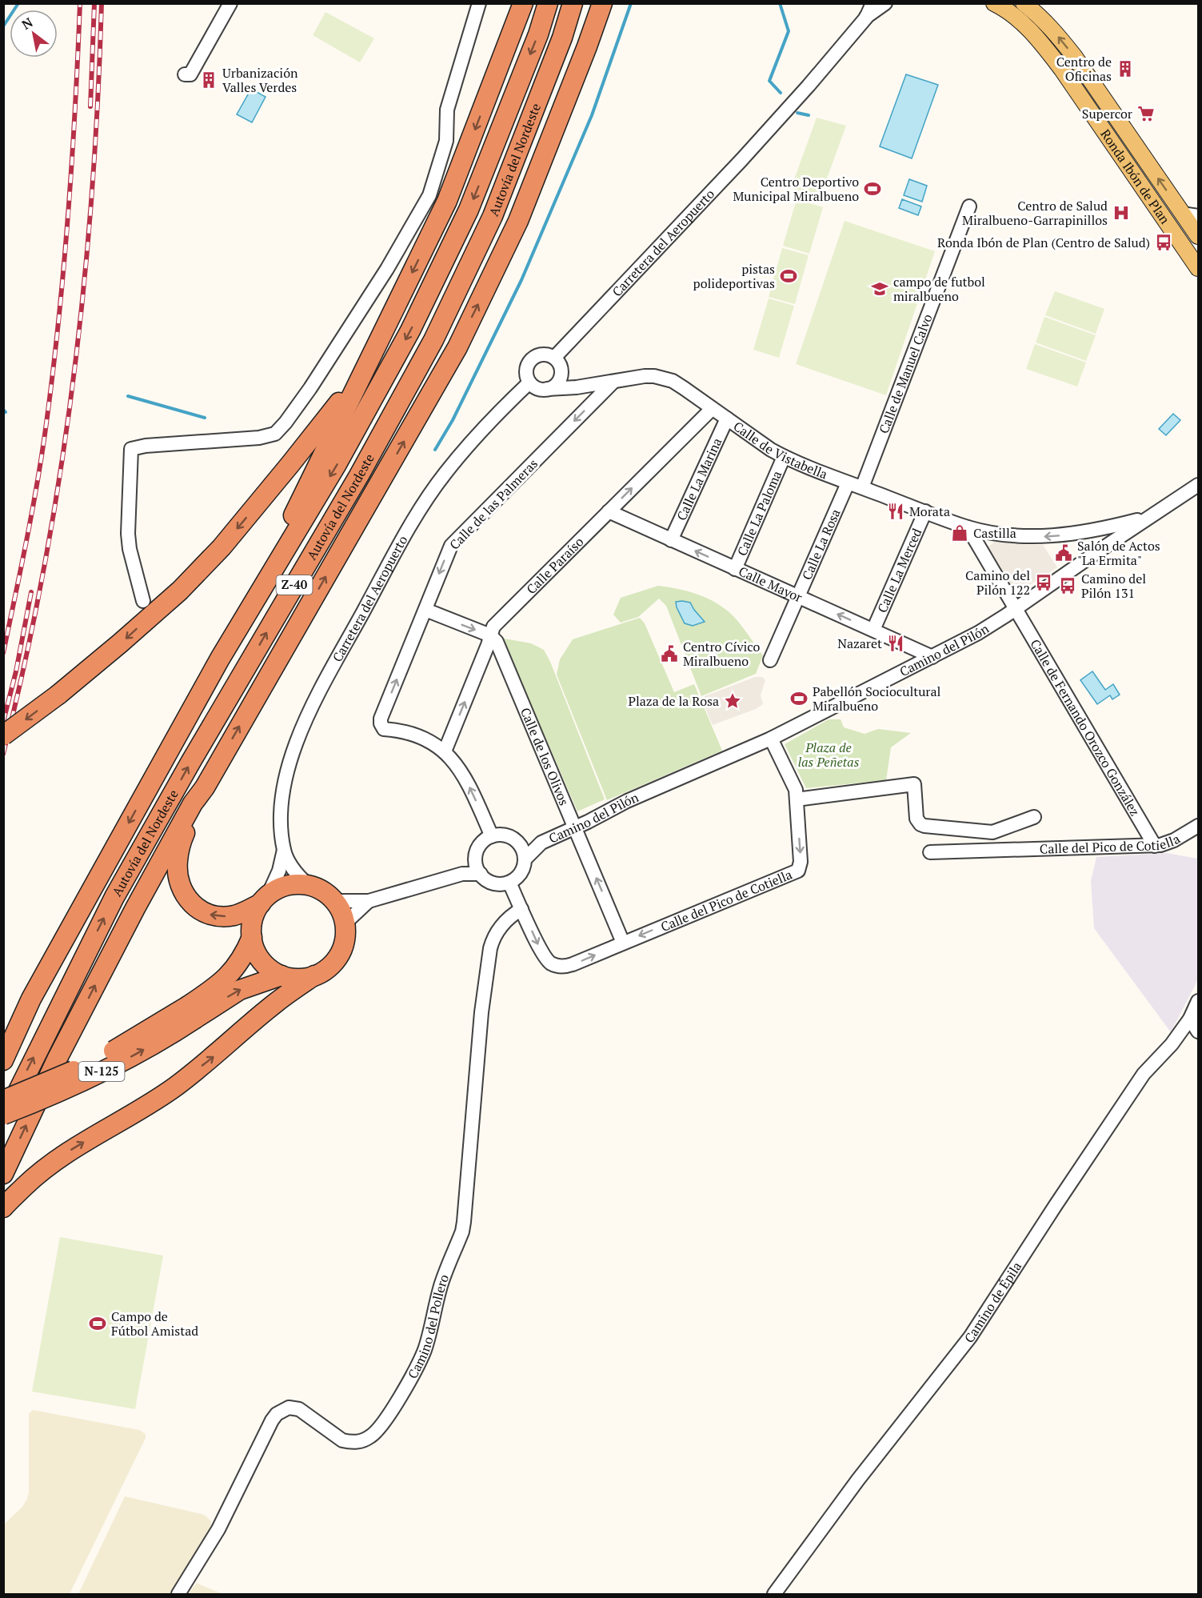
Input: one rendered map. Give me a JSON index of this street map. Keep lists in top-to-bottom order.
{
  "streets": {
    "highway": ["Autovía del Nordeste", "Z-40", "N-125"],
    "main road": ["Ronda Ibón de Plan"],
    "street": [
      "Carretera del Aeropuerto",
      "Calle de Manuel Calvo",
      "Calle de Vistabella",
      "Calle La Marina",
      "Calle de las Palmeras",
      "Calle La Paloma",
      "Calle La Rosa",
      "Calle Paraíso",
      "Calle La Merced",
      "Calle Mayor",
      "Camino del Pilón",
      "Calle de Fernando Orozco González",
      "Calle de los Olivos",
      "Calle del Pico de Cotiella",
      "Camino de Épila",
      "Camino del Pollero"
    ]
  },
  "crossings": [
    ["Carretera del Aeropuerto", "Calle de Vistabella"],
    ["Carretera del Aeropuerto", "N-125"],
    ["Calle de Manuel Calvo", "Calle de Vistabella"],
    ["Calle de Vistabella", "Calle La Marina"],
    ["Calle de Vistabella", "Calle de las Palmeras"],
    ["Calle de Vistabella", "Calle La Paloma"],
    ["Calle de Vistabella", "Calle La Rosa"],
    ["Calle de Vistabella", "Calle Paraíso"],
    ["Calle de Vistabella", "Calle La Merced"],
    ["Calle de Vistabella", "Camino del Pilón"],
    ["Calle de Vistabella", "Calle de Fernando Orozco González"],
    ["Calle La Marina", "Calle Mayor"],
    ["Calle de las Palmeras", "Calle Paraíso"],
    ["Calle La Paloma", "Calle Mayor"],
    ["Calle La Rosa", "Calle Mayor"],
    ["Calle Paraíso", "Calle Mayor"],
    ["Calle Paraíso", "Calle de los Olivos"],
    ["Calle La Merced", "Calle Mayor"],
    ["Calle Mayor", "Camino del Pilón"],
    ["Camino del Pilón", "Calle de Fernando Orozco González"],
    ["Camino del Pilón", "Calle de los Olivos"],
    ["Camino del Pilón", "Calle del Pico de Cotiella"],
    ["Calle de Fernando Orozco González", "Calle del Pico de Cotiella"],
    ["Calle de los Olivos", "Calle del Pico de Cotiella"],
    ["Calle del Pico de Cotiella", "Camino del Pollero"]
  ],
  "one_way": ["Calle Paraíso", "Calle Mayor"],
  "parks": ["Plaza de las Peñetas"],
  "places": {
    "building": ["Centro de Oficinas", "Urbanización Valles Verdes"],
    "supermarket": ["Supercor"],
    "sports": [
      "Centro Deportivo Municipal Miralbueno",
      "pistas polideportivas",
      "Pabellón Sociocultural Miralbueno",
      "Campo de Fútbol Amistad"
    ],
    "hospital": ["Centro de Salud Miralbueno-Garrapinillos"],
    "bus stop": ["Ronda Ibón de Plan (Centro de Salud)", "Camino del Pilón 122", "Camino del Pilón 131"],
    "school or university": ["campo de futbol miralbueno"],
    "restaurant": ["Morata", "Nazaret"],
    "shop": ["Castilla"],
    "public building": ["Salón de Actos \"La Ermita\"", "Centro Cívico Miralbueno"],
    "place": ["Plaza de la Rosa"]
  },
  "north": "top left"
}
